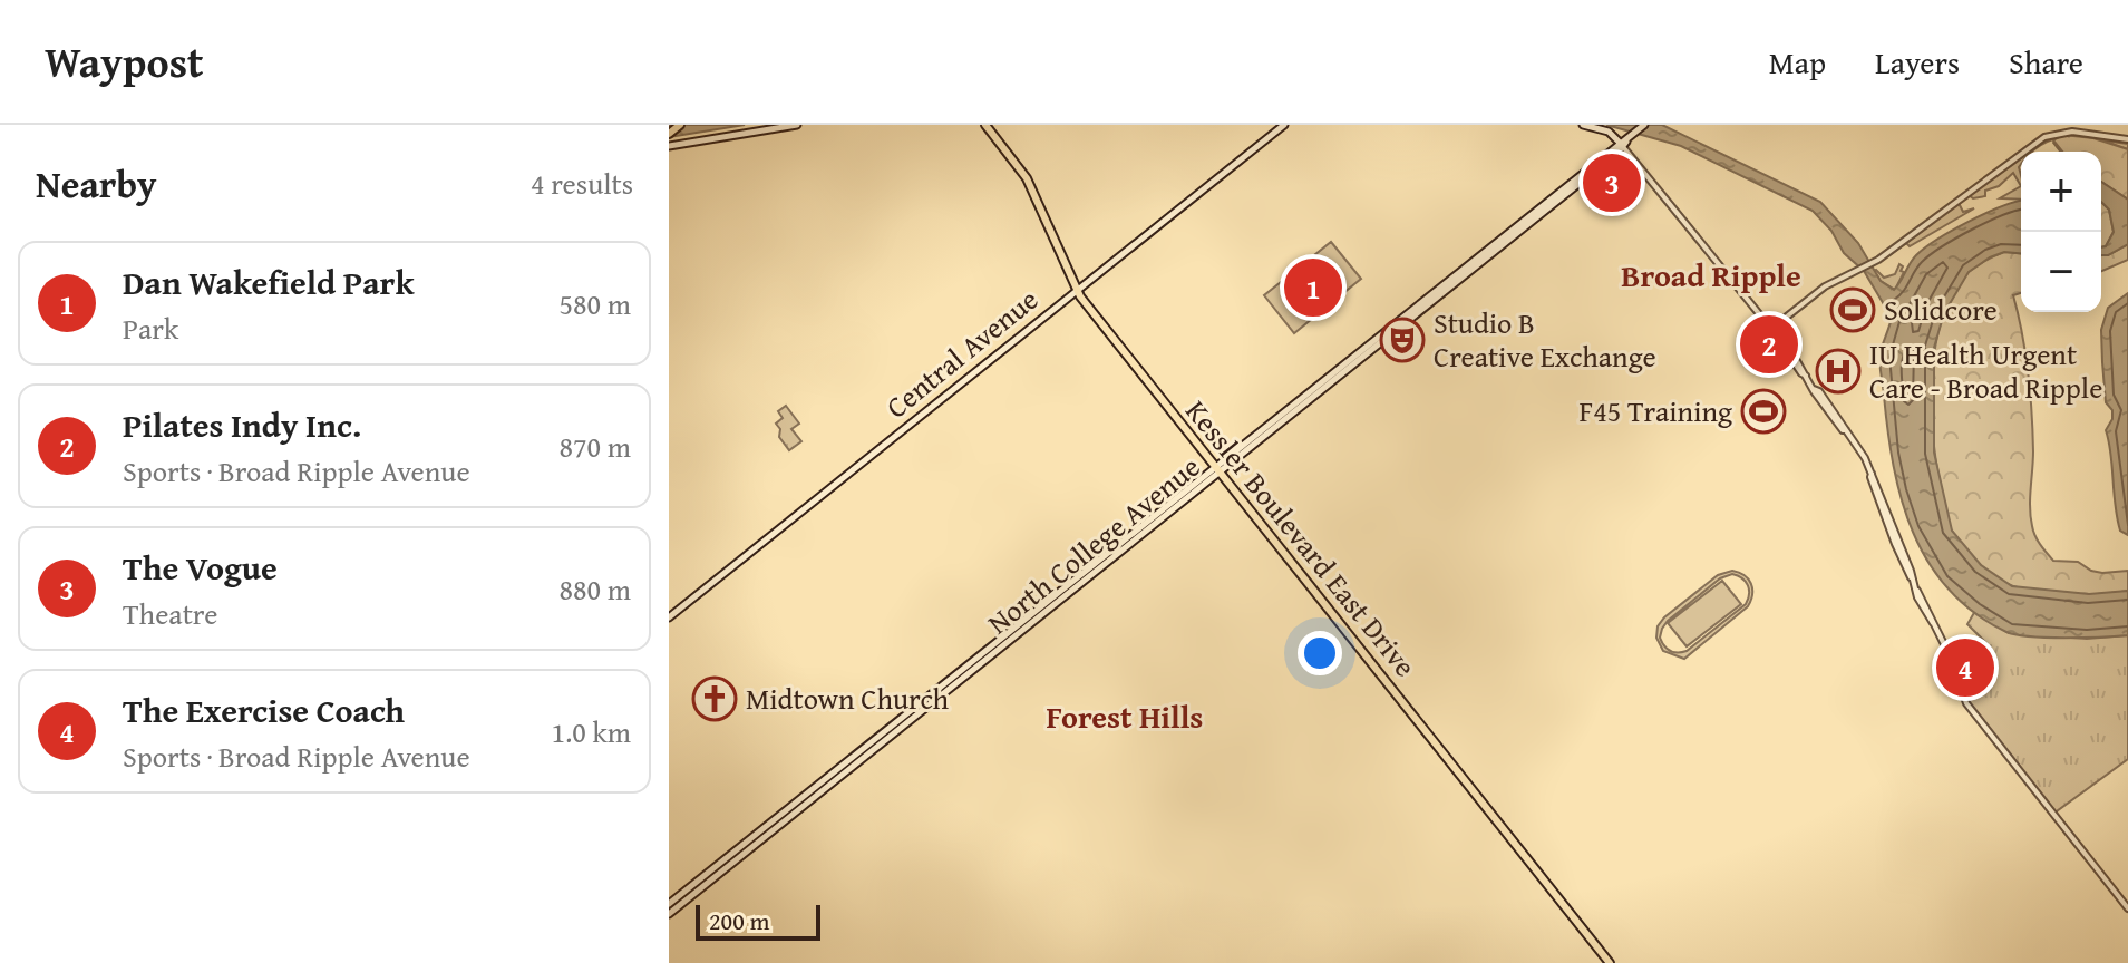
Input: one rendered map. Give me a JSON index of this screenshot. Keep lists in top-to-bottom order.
{
  "streets": {
    "main road": ["Central Avenue", "Kessler Boulevard East Drive", "North College Avenue"]
  },
  "crossings": [
    ["Central Avenue", "Kessler Boulevard East Drive"],
    ["Kessler Boulevard East Drive", "North College Avenue"]
  ],
  "districts": ["Broad Ripple", "Forest Hills"],
  "places": {
    "sports": ["Solidcore", "F45 Training"],
    "theatre": ["Studio B Creative Exchange"],
    "hospital": ["IU Health Urgent Care - Broad Ripple"],
    "church": ["Midtown Church"]
  },
  "scale_bar": "200 m",
  "page": {
    "header": "Waypost",
    "nav": ["Map", "Layers", "Share"],
    "heading": ["Nearby", "4 results"],
    "pins": [
      "3",
      "1",
      "2",
      "4"
    ],
    "map_buttons": ["+", "−"],
    "list": [
      {
        "mark": "1",
        "name": "Dan Wakefield Park",
        "note": "Park",
        "value": "580 m"
      },
      {
        "mark": "2",
        "name": "Pilates Indy Inc.",
        "note": "Sports · Broad Ripple Avenue",
        "value": "870 m"
      },
      {
        "mark": "3",
        "name": "The Vogue",
        "note": "Theatre",
        "value": "880 m"
      },
      {
        "mark": "4",
        "name": "The Exercise Coach",
        "note": "Sports · Broad Ripple Avenue",
        "value": "1.0 km"
      }
    ],
    "scale": "200 m"
  }
}
